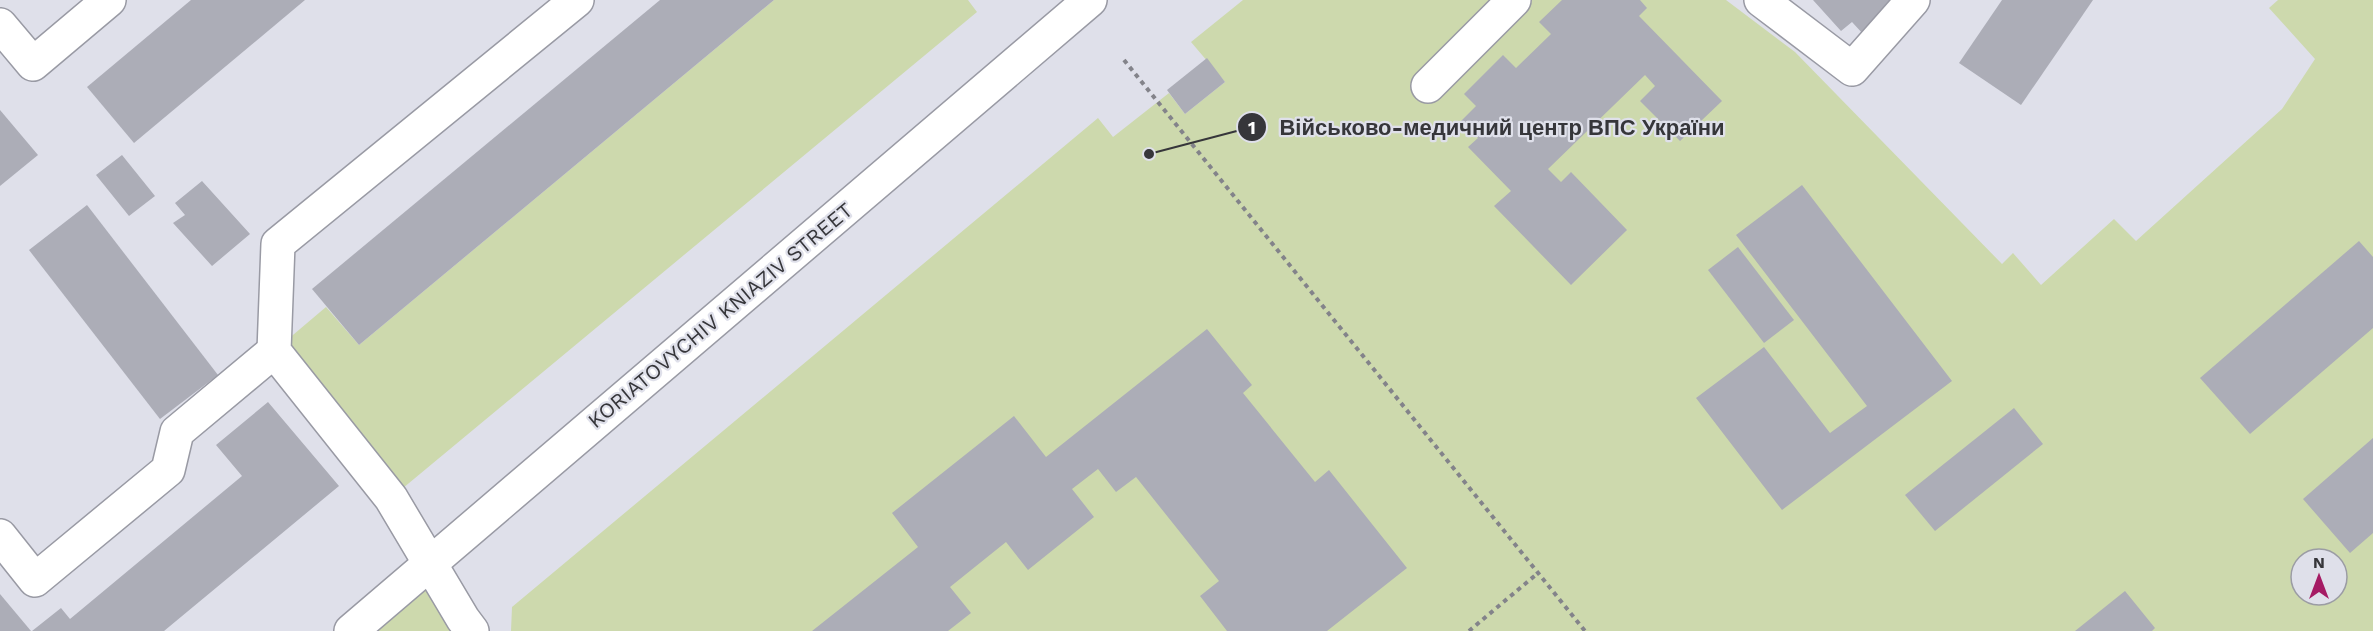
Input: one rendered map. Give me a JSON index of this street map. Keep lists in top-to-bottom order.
{
  "streets": {
    "main road": ["KORIATOVYCHIV KNIAZIV STREET"]
  },
  "places": ["Військово-медичний центр ВПС України"],
  "north": "top"
}
